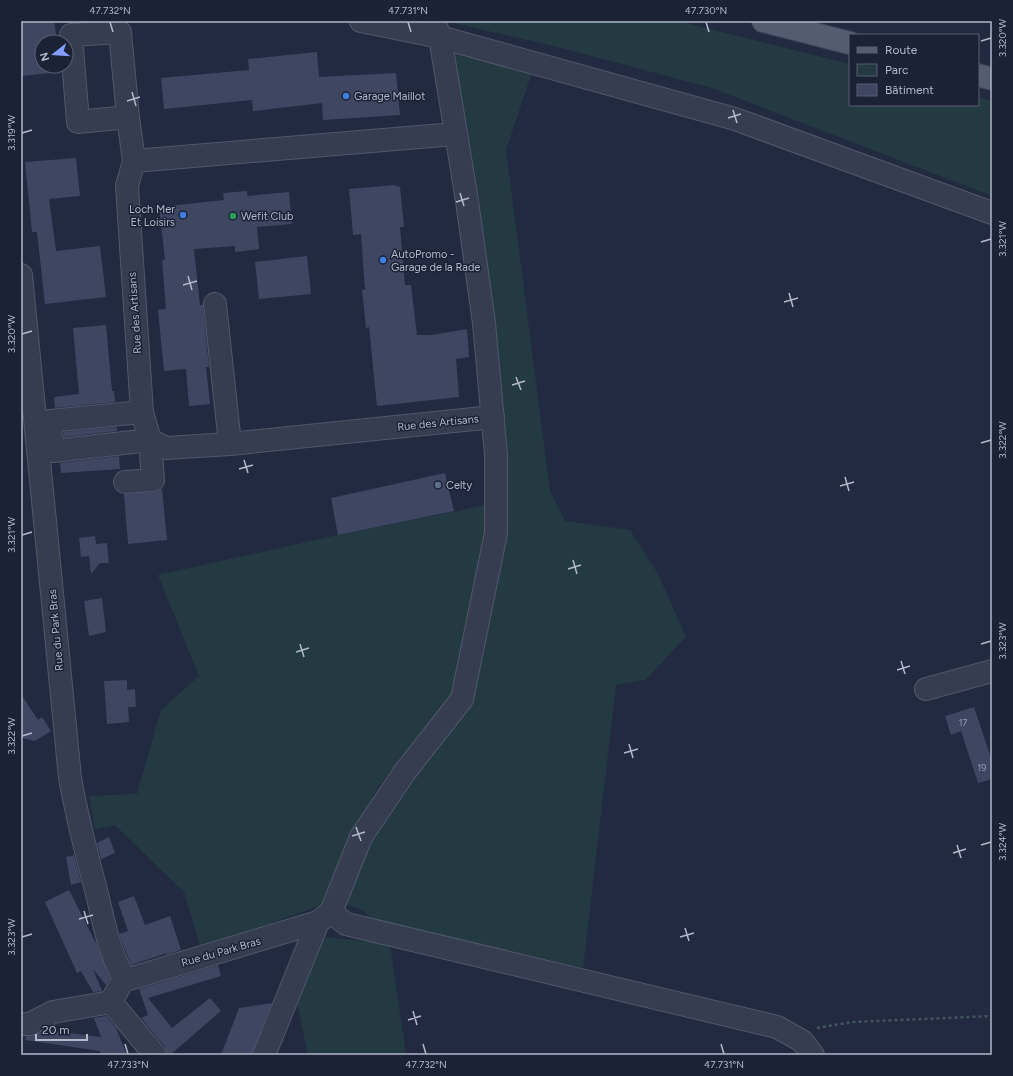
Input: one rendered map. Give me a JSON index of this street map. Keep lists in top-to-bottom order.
{
  "streets": {
    "street": ["Rue des Artisans", "Rue du Park Bras"]
  },
  "places": [
    "Garage Maillot",
    "Loch Mer Et Loisirs",
    "Wefit Club",
    "AutoPromo - Garage de la Rade",
    "Celty"
  ],
  "house_numbers": ["17", "19"],
  "legend": ["Route", "Parc", "Bâtiment"],
  "scale_bar": "20 m",
  "north": "left",
  "coordinates": [
    "47.732°N",
    "47.731°N",
    "47.730°N",
    "3.320°W",
    "3.319°W",
    "3.321°W",
    "3.322°W",
    "3.323°W",
    "3.324°W",
    "47.733°N"
  ]
}
